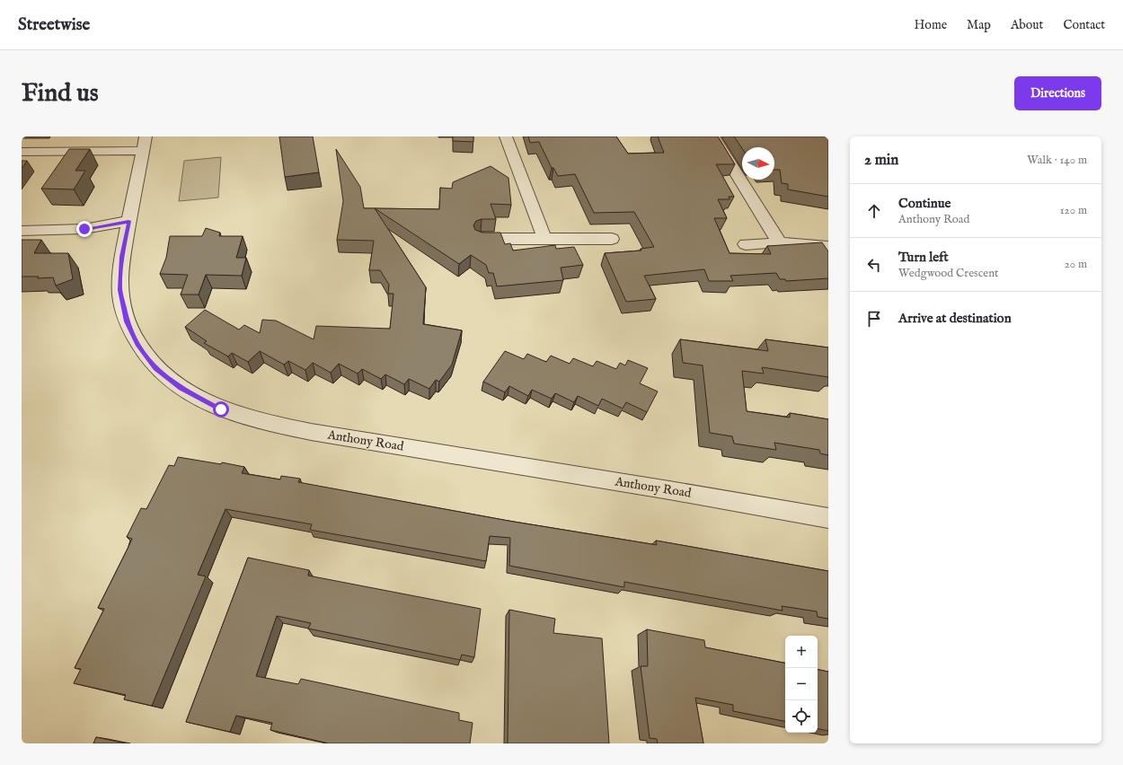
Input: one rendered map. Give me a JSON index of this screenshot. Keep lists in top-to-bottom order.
{
  "streets": {
    "street": ["Anthony Road"]
  },
  "north": "right",
  "page": {
    "header": "Streetwise",
    "nav": [
      "Home",
      "Map",
      "About",
      "Contact"
    ],
    "buttons": "Directions",
    "title": "Find us",
    "heading": ["2 min", "Walk · 140 m"],
    "list": [
      ["Continue", "Anthony Road", "120 m"],
      ["Turn left", "Wedgwood Crescent", "20 m"],
      "Arrive at destination"
    ],
    "map_buttons": ["+", "−"]
  }
}
